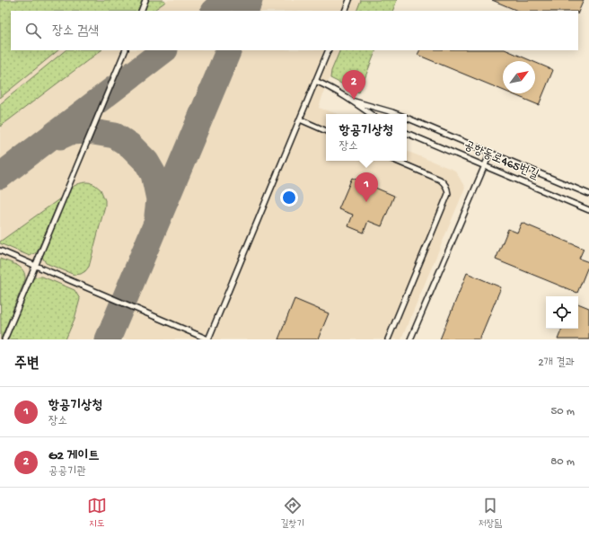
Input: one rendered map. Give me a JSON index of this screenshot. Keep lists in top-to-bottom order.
{
  "streets": {
    "lane": ["공항동로465번길"]
  },
  "north": "top right",
  "page": {
    "search": "장소 검색",
    "pins": ["2", "1"],
    "popup": ["항공기상청", "장소"],
    "heading": ["주변", "2개 결과"],
    "list": [
      {
        "mark": "1",
        "name": "항공기상청",
        "note": "장소",
        "value": "50 m"
      },
      {
        "mark": "2",
        "name": "G2 게이트",
        "note": "공공기관",
        "value": "80 m"
      }
    ],
    "nav": ["지도", "길찾기", "저장됨"]
  }
}
